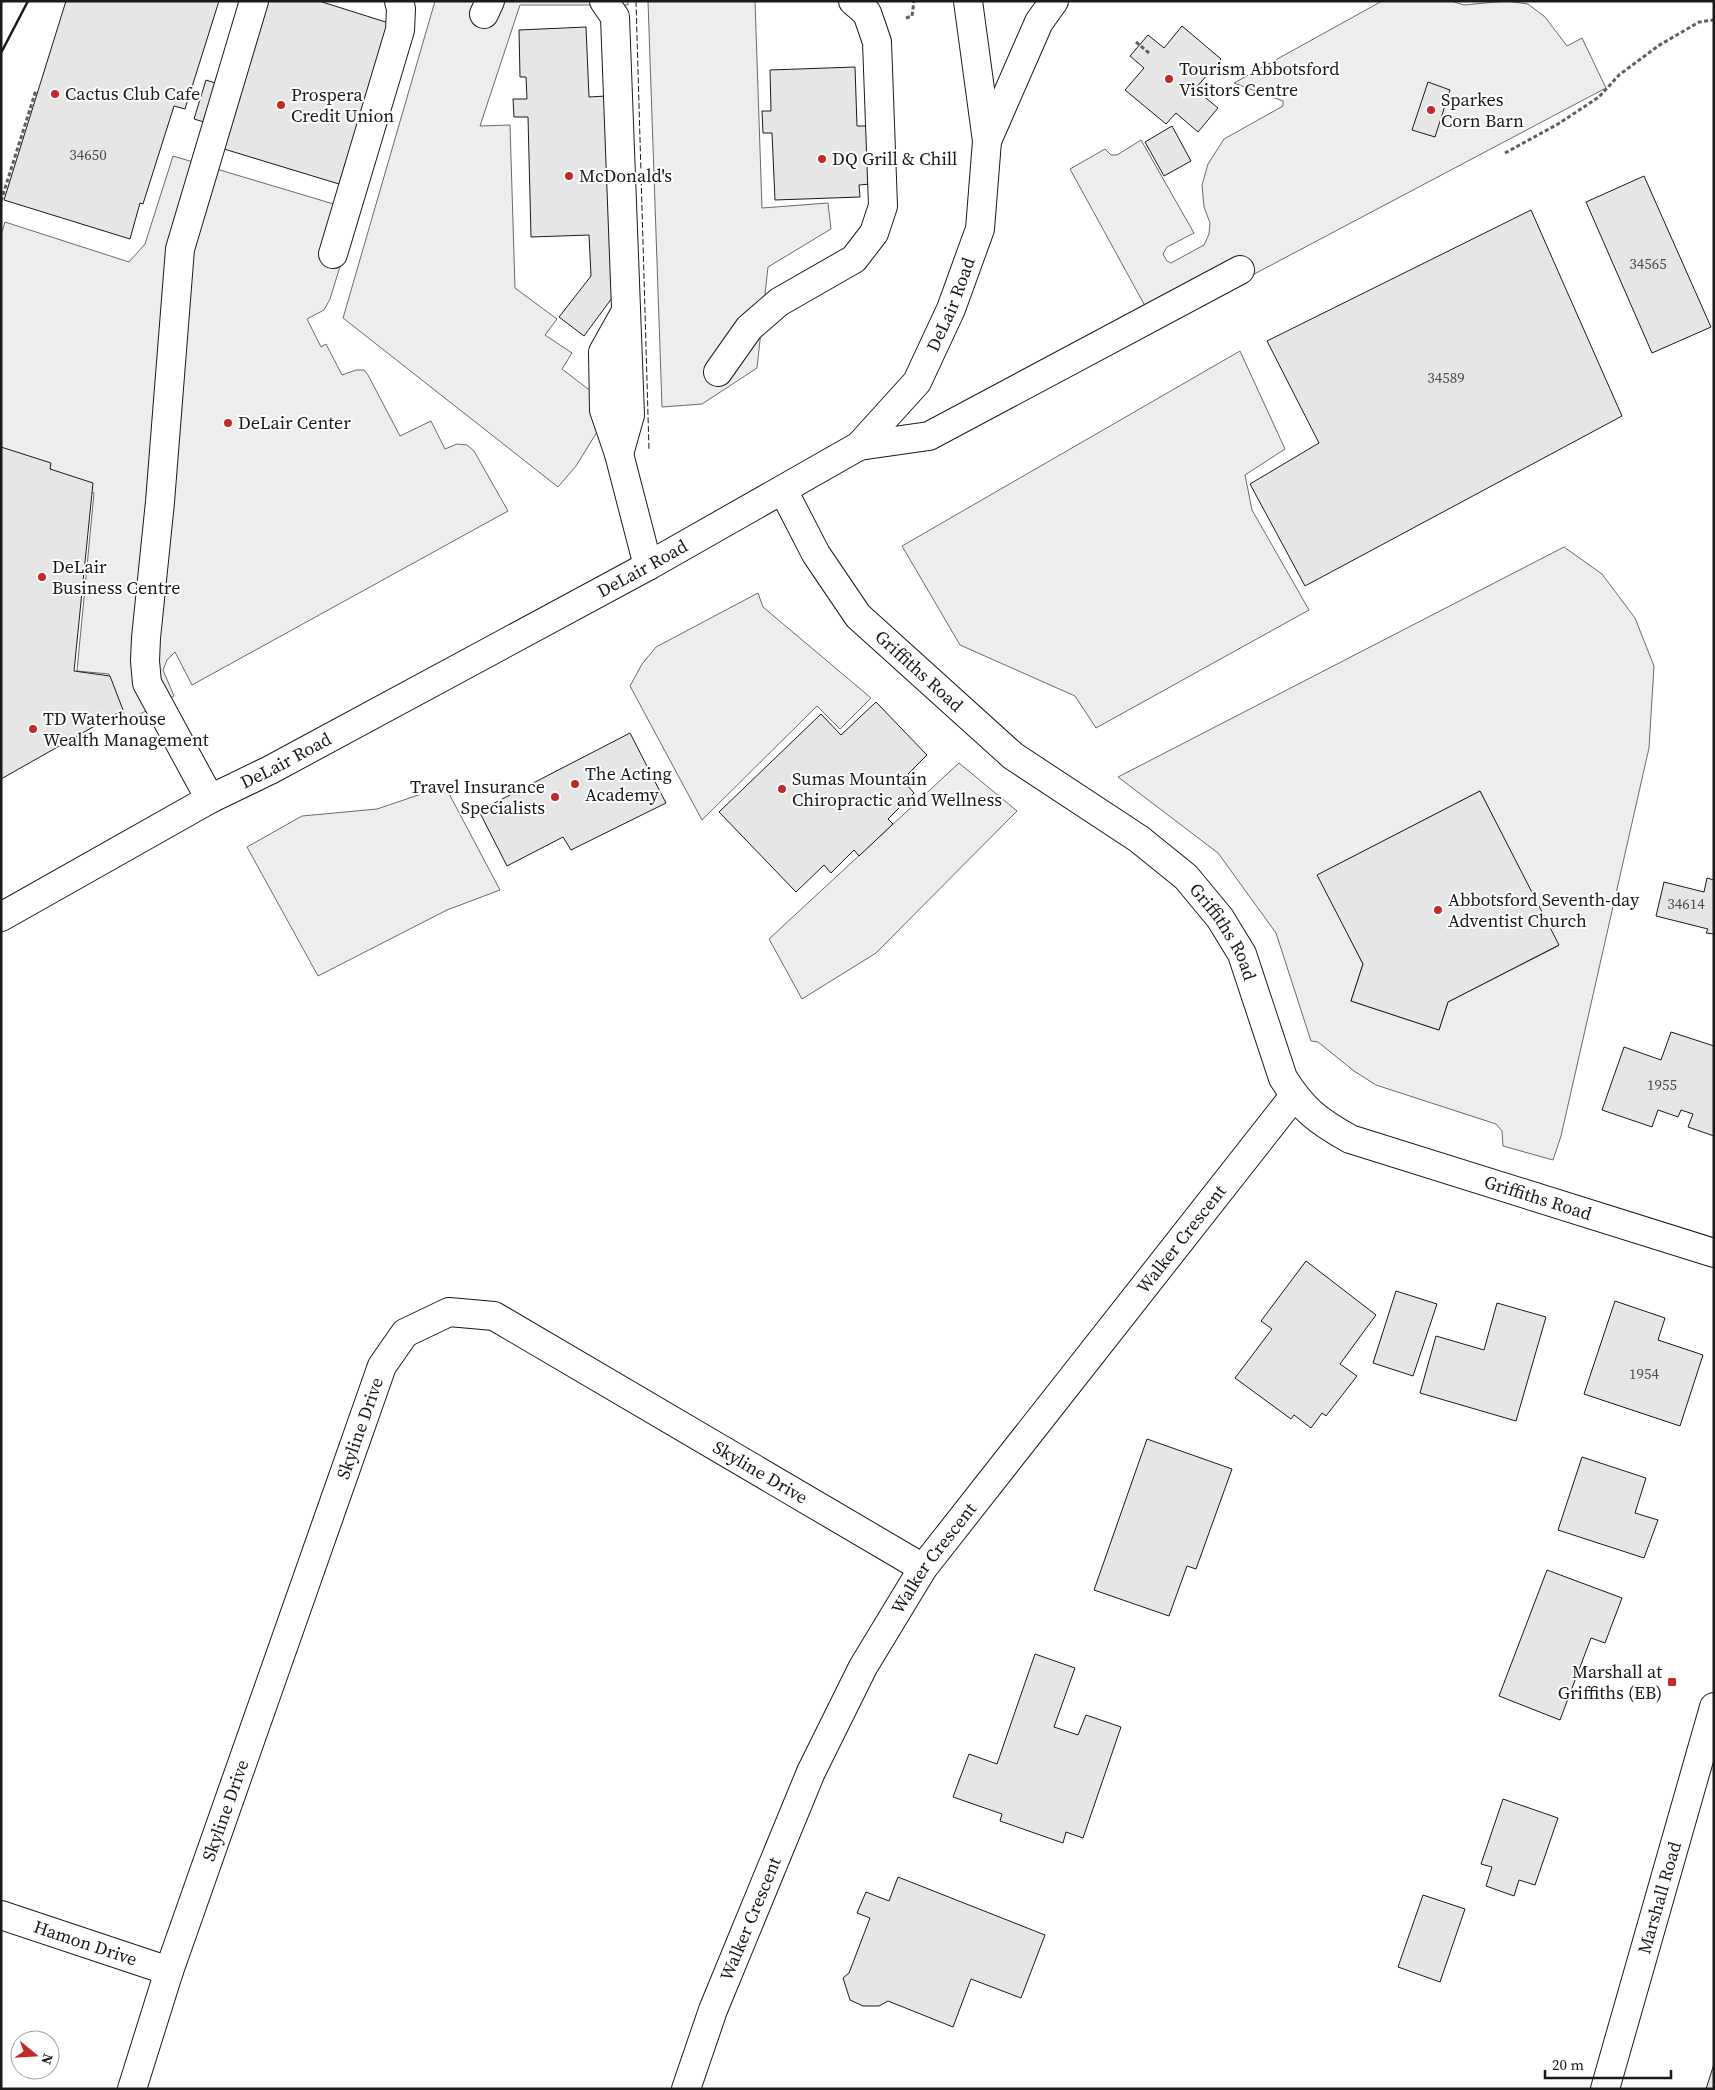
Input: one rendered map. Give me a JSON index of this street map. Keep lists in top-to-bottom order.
{
  "streets": {
    "main road": [
      "DeLair Road",
      "Griffiths Road",
      "Walker Crescent",
      "Skyline Drive",
      "Marshall Road",
      "Hamon Drive"
    ]
  },
  "crossings": [
    ["DeLair Road", "Griffiths Road"],
    ["Griffiths Road", "Walker Crescent"],
    ["Walker Crescent", "Skyline Drive"],
    ["Skyline Drive", "Hamon Drive"]
  ],
  "places": {
    "other": [
      "Tourism Abbotsford Visitors Centre",
      "Cactus Club Cafe",
      "Prospera Credit Union",
      "Sparkes Corn Barn",
      "DQ Grill & Chill",
      "McDonald's",
      "DeLair Center",
      "DeLair Business Centre",
      "TD Waterhouse Wealth Management",
      "The Acting Academy",
      "Sumas Mountain Chiropractic and Wellness",
      "Travel Insurance Specialists",
      "Abbotsford Seventh-day Adventist Church"
    ],
    "transit": ["Marshall at Griffiths (EB)"]
  },
  "house_numbers": [
    "34650",
    "34565",
    "34589",
    "34614",
    "1955",
    "1954"
  ],
  "scale_bar": "20 m",
  "north": "right"
}
